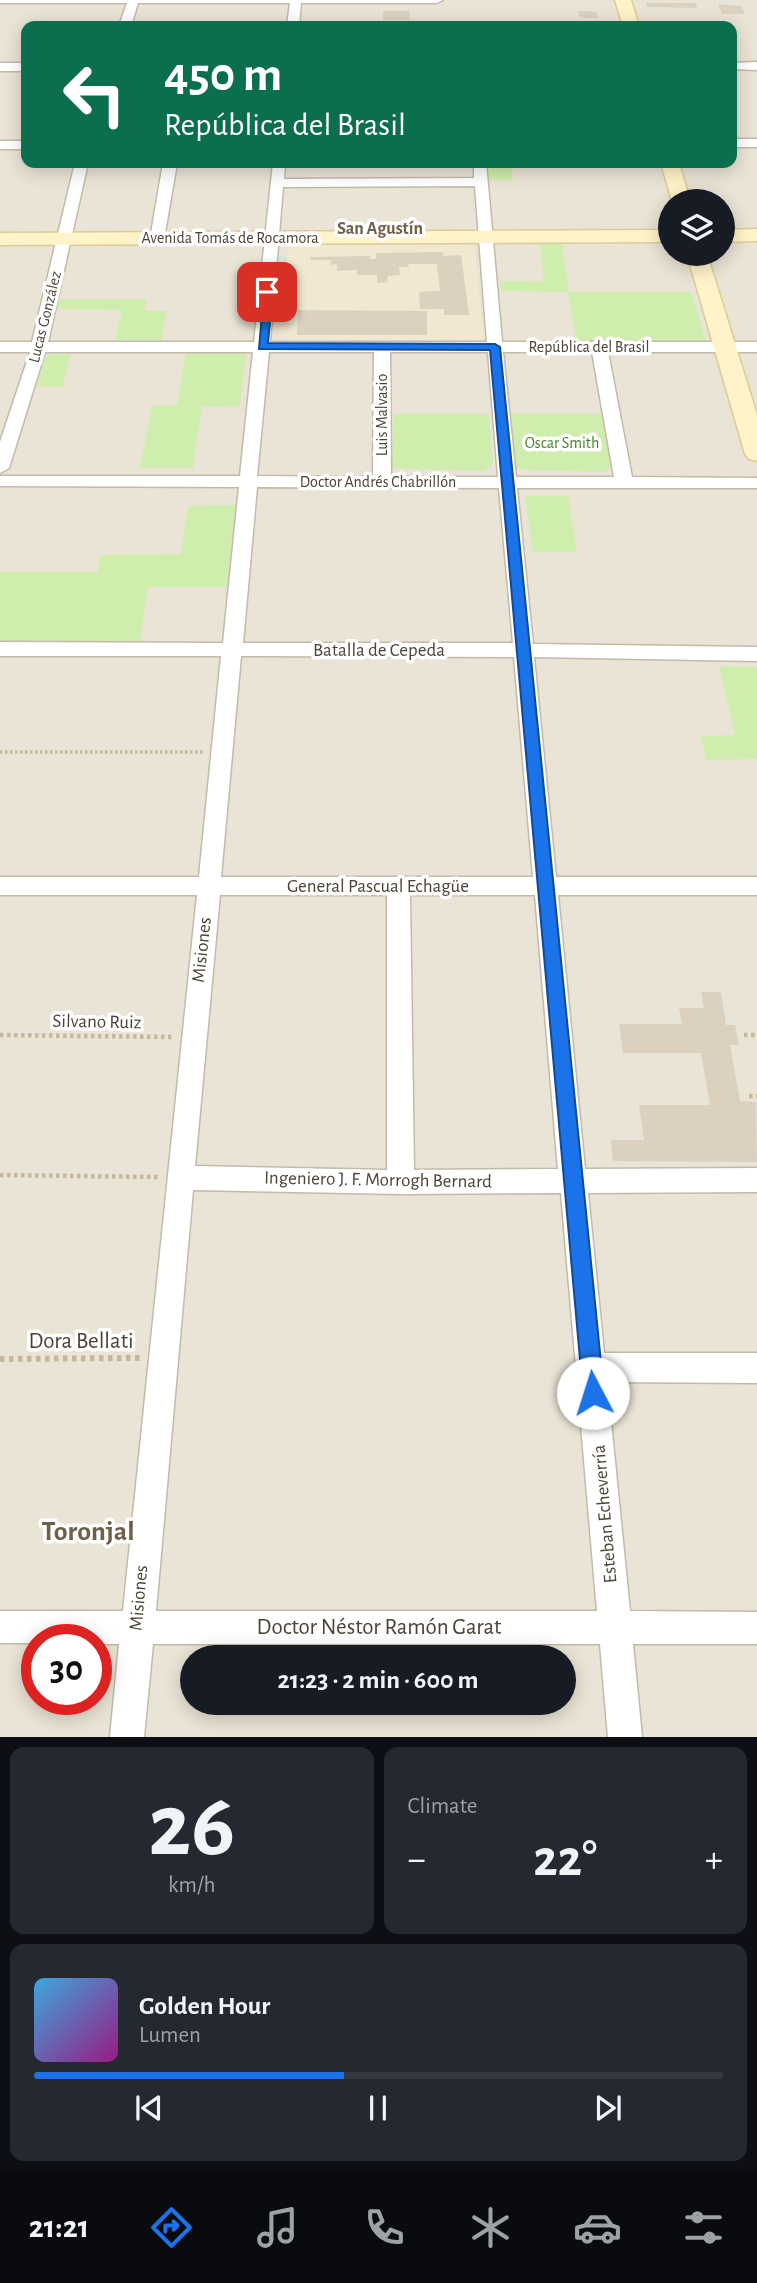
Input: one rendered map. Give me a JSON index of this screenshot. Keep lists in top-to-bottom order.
{
  "streets": {
    "street": [
      "Avenida Tomás de Rocamora",
      "Lucas González",
      "República del Brasil",
      "Luis Malvasio",
      "Doctor Andrés Chabrillón",
      "Batalla de Cepeda",
      "General Pascual Echagüe",
      "Misiones",
      "Ingeniero J. F. Morrogh Bernard",
      "Esteban Echeverría",
      "Doctor Néstor Ramón Garat"
    ],
    "path": ["Silvano Ruiz", "Dora Bellati"]
  },
  "crossings": [
    ["Avenida Tomás de Rocamora", "Lucas González"],
    ["Avenida Tomás de Rocamora", "Misiones"],
    ["Avenida Tomás de Rocamora", "Esteban Echeverría"],
    ["Lucas González", "República del Brasil"],
    ["República del Brasil", "Luis Malvasio"],
    ["República del Brasil", "Misiones"],
    ["República del Brasil", "Esteban Echeverría"],
    ["Luis Malvasio", "Doctor Andrés Chabrillón"],
    ["Doctor Andrés Chabrillón", "Misiones"],
    ["Doctor Andrés Chabrillón", "Esteban Echeverría"],
    ["Batalla de Cepeda", "Misiones"],
    ["Batalla de Cepeda", "Esteban Echeverría"],
    ["General Pascual Echagüe", "Misiones"],
    ["General Pascual Echagüe", "Esteban Echeverría"],
    ["Misiones", "Silvano Ruiz"],
    ["Misiones", "Ingeniero J. F. Morrogh Bernard"],
    ["Misiones", "Dora Bellati"],
    ["Misiones", "Doctor Néstor Ramón Garat"],
    ["Ingeniero J. F. Morrogh Bernard", "Esteban Echeverría"],
    ["Esteban Echeverría", "Doctor Néstor Ramón Garat"]
  ],
  "districts": ["San Agustín", "Toronjal"],
  "parks": ["Oscar Smith"],
  "page": {
    "turn": ["450 m", "República del Brasil"],
    "limit": "30",
    "trip": "21:23 · 2 min · 600 m",
    "tile": [
      ["26", "km/h"],
      "Climate"
    ],
    "heat": ["−", "22°", "+"],
    "song": ["Golden Hour", "Lumen"],
    "tabs": "21:21"
  }
}
